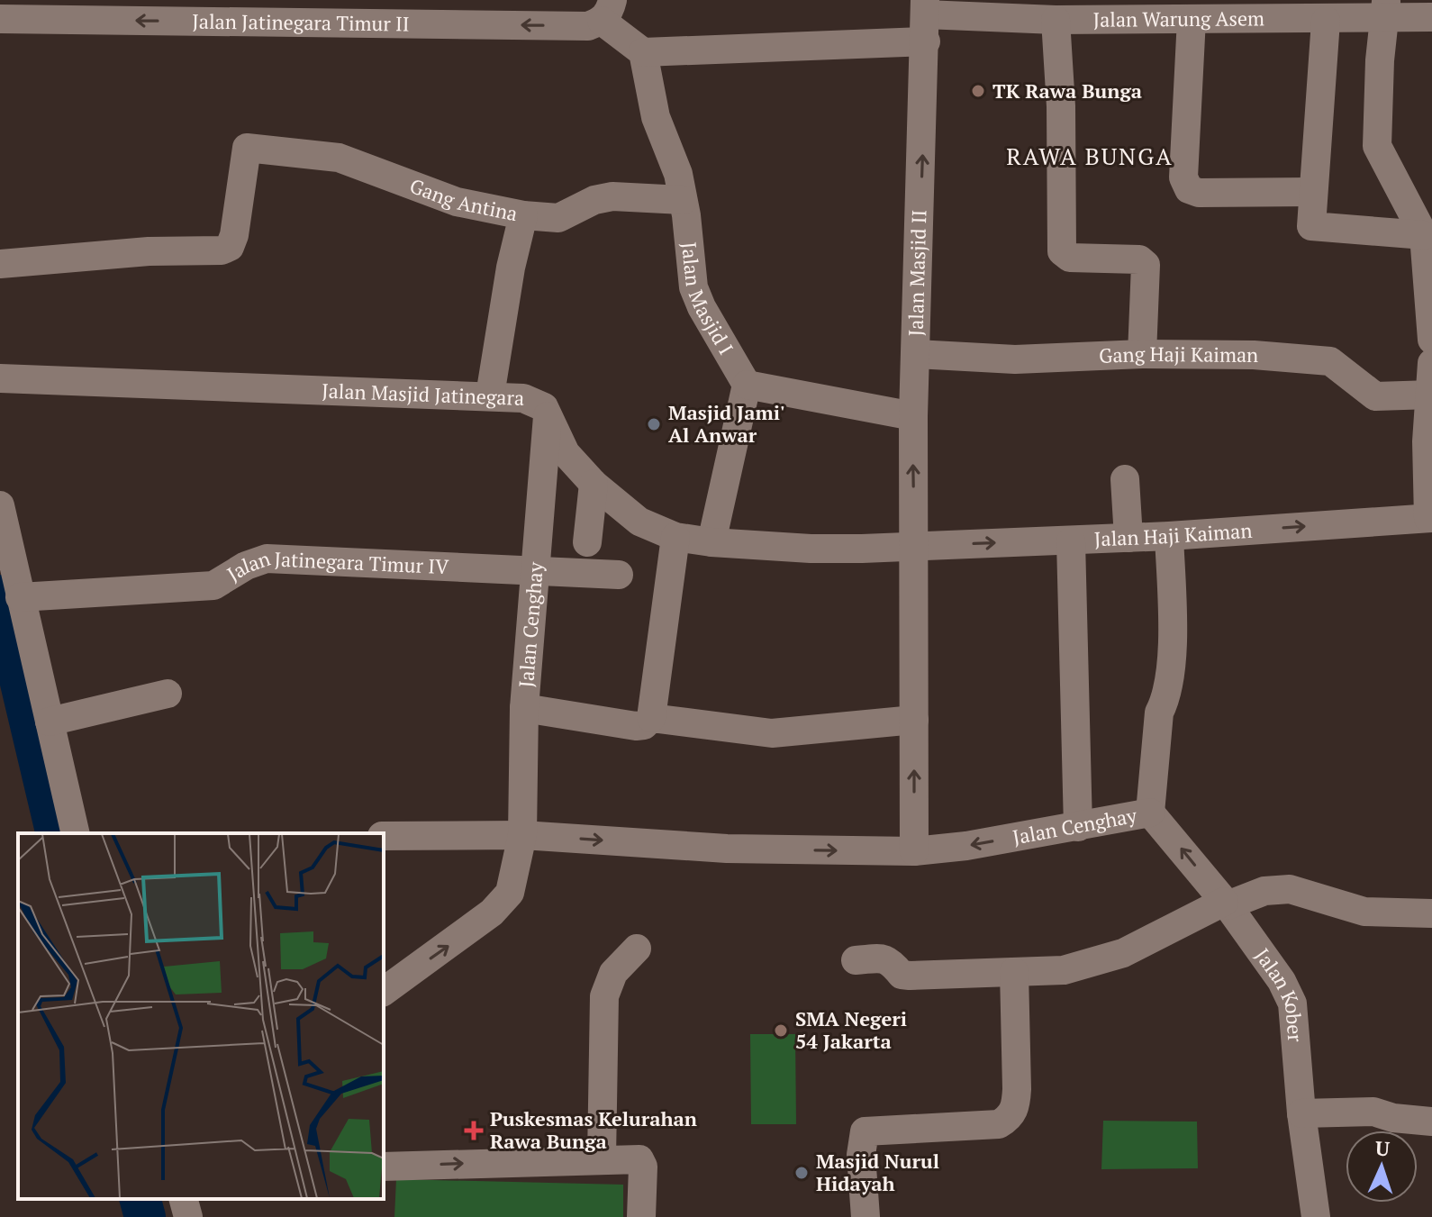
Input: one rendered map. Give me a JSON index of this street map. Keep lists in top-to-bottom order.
{
  "streets": {
    "street": [
      "Jalan Warung Asem",
      "Jalan Jatinegara Timur II",
      "Gang Antina",
      "Jalan Masjid II",
      "Jalan Masjid I",
      "Gang Haji Kaiman",
      "Jalan Masjid Jatinegara",
      "Jalan Haji Kaiman",
      "Jalan Jatinegara Timur IV",
      "Jalan Cenghay",
      "Jalan Kober"
    ]
  },
  "crossings": [
    ["Jalan Warung Asem", "Jalan Masjid II"],
    ["Gang Antina", "Jalan Masjid I"],
    ["Jalan Masjid II", "Gang Haji Kaiman"],
    ["Jalan Masjid II", "Jalan Masjid Jatinegara"],
    ["Jalan Masjid II", "Jalan Haji Kaiman"],
    ["Jalan Masjid Jatinegara", "Jalan Haji Kaiman"],
    ["Jalan Masjid Jatinegara", "Jalan Cenghay"],
    ["Jalan Jatinegara Timur IV", "Jalan Cenghay"],
    ["Jalan Cenghay", "Jalan Kober"]
  ],
  "one_way": ["Jalan Jatinegara Timur II", "Jalan Haji Kaiman"],
  "districts": ["RAWA BUNGA"],
  "places": {
    "other": [
      "TK Rawa Bunga",
      "Masjid Jami' Al Anwar",
      "SMA Negeri 54 Jakarta",
      "Masjid Nurul Hidayah"
    ],
    "health": ["Puskesmas Kelurahan Rawa Bunga"]
  },
  "north": "top"
}
